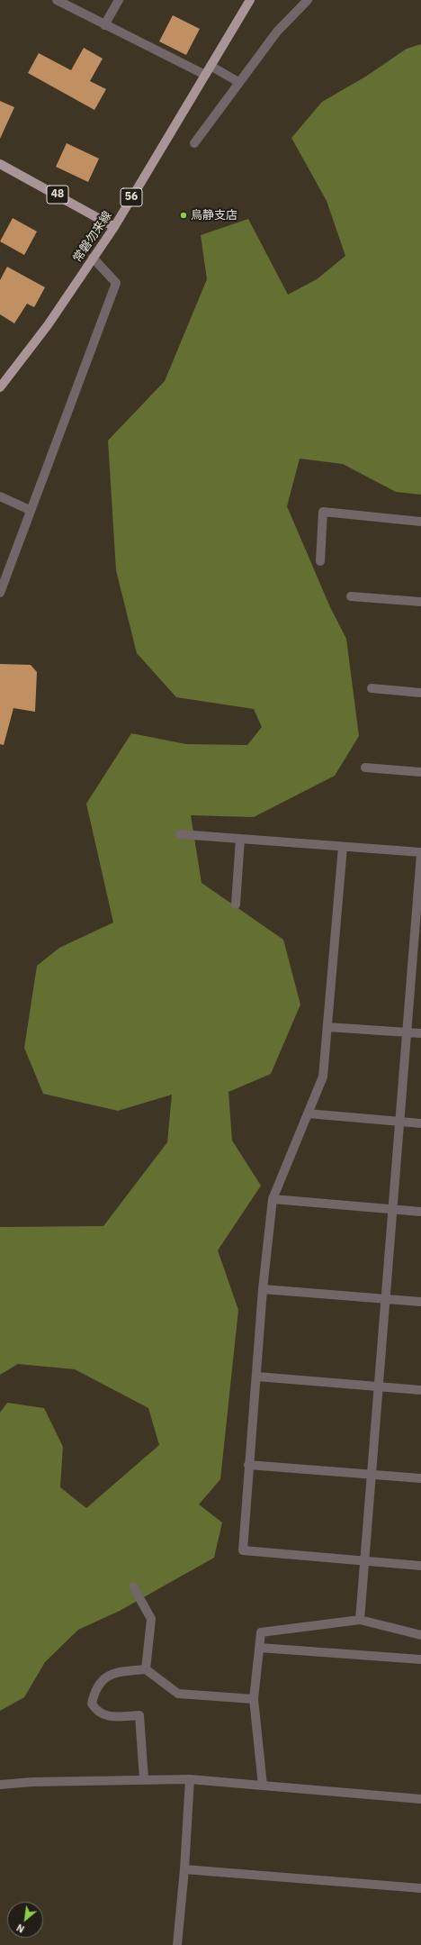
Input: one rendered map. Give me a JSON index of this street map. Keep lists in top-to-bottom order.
{
  "streets": {
    "main road": ["48", "56", "常磐勿来線"]
  },
  "crossings": [
    ["48", "常磐勿来線"]
  ],
  "places": ["鳥静支店"],
  "north": "bottom left"
}
